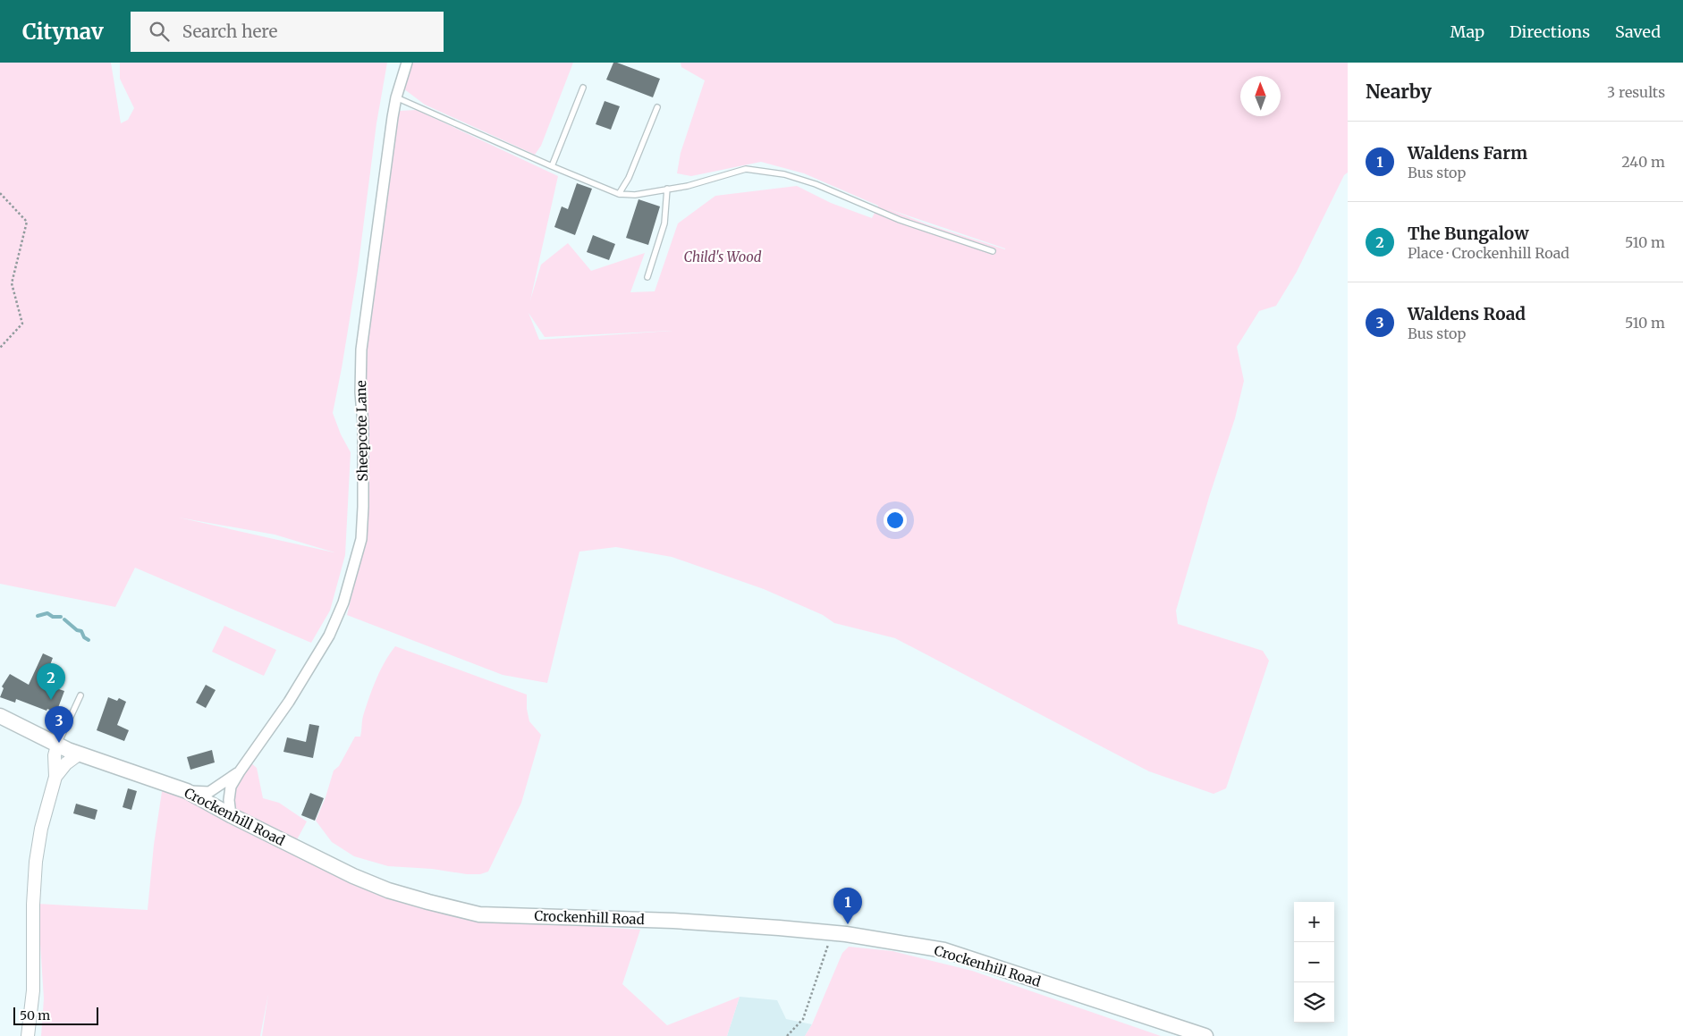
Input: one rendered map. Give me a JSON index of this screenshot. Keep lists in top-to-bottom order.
{
  "streets": {
    "main road": ["Crockenhill Road"],
    "street": ["Sheepcote Lane"]
  },
  "crossings": [
    ["Sheepcote Lane", "Crockenhill Road"]
  ],
  "parks": ["Child's Wood"],
  "scale_bar": "50 m",
  "north": "top",
  "page": {
    "header": "Citynav",
    "search": "Search here",
    "nav": ["Map", "Directions", "Saved"],
    "heading": ["Nearby", "3 results"],
    "list": [
      {
        "mark": "1",
        "name": "Waldens Farm",
        "note": "Bus stop",
        "value": "240 m"
      },
      {
        "mark": "2",
        "name": "The Bungalow",
        "note": "Place · Crockenhill Road",
        "value": "510 m"
      },
      {
        "mark": "3",
        "name": "Waldens Road",
        "note": "Bus stop",
        "value": "510 m"
      }
    ],
    "pins": ["2", "3", "1"],
    "map_buttons": ["+", "−"],
    "scale": "50 m"
  }
}
